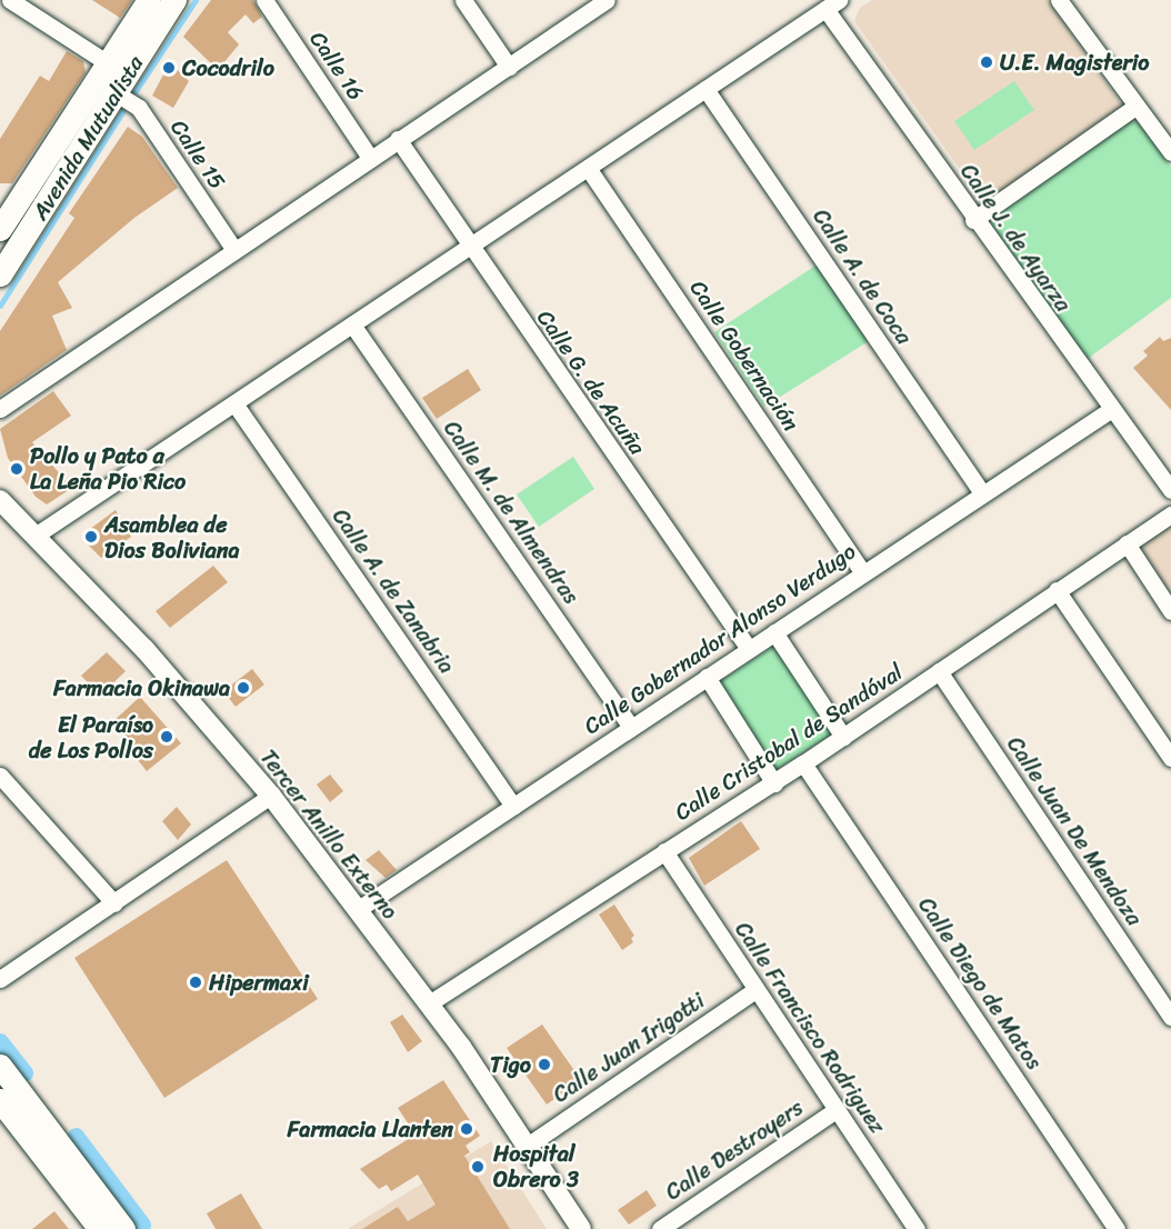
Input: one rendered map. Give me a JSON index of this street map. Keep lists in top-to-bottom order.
{
  "streets": {
    "main road": ["Avenida Mutualista"],
    "street": [
      "Calle 16",
      "Calle 15",
      "Calle J. de Ayarza",
      "Calle A. de Coca",
      "Calle Gobernación",
      "Calle G. de Acuña",
      "Calle M. de Almendras",
      "Calle A. de Zanabria",
      "Calle Gobernador Alonso Verdugo",
      "Calle Cristobal de Sandóval",
      "Calle Juan De Mendoza",
      "Tercer Anillo Externo",
      "Calle Diego de Matos",
      "Calle Francisco Rodriguez",
      "Calle Juan Irigotti",
      "Calle Destroyers"
    ]
  },
  "crossings": [
    ["Avenida Mutualista", "Calle 15"],
    ["Calle J. de Ayarza", "Calle Gobernador Alonso Verdugo"],
    ["Calle A. de Coca", "Calle Gobernador Alonso Verdugo"],
    ["Calle Gobernación", "Calle Gobernador Alonso Verdugo"],
    ["Calle G. de Acuña", "Calle Gobernador Alonso Verdugo"],
    ["Calle M. de Almendras", "Calle Gobernador Alonso Verdugo"],
    ["Calle A. de Zanabria", "Calle Gobernador Alonso Verdugo"],
    ["Calle Gobernador Alonso Verdugo", "Tercer Anillo Externo"],
    ["Calle Cristobal de Sandóval", "Calle Juan De Mendoza"],
    ["Calle Cristobal de Sandóval", "Tercer Anillo Externo"],
    ["Calle Cristobal de Sandóval", "Calle Diego de Matos"],
    ["Calle Cristobal de Sandóval", "Calle Francisco Rodriguez"],
    ["Tercer Anillo Externo", "Calle Juan Irigotti"],
    ["Calle Francisco Rodriguez", "Calle Juan Irigotti"],
    ["Calle Francisco Rodriguez", "Calle Destroyers"]
  ],
  "places": [
    "U.E. Magisterio",
    "Cocodrilo",
    "Pollo y Pato a La Leña Pio Rico",
    "Asamblea de Dios Boliviana",
    "Farmacia Okinawa",
    "El Paraíso de Los Pollos",
    "Hipermaxi",
    "Tigo",
    "Farmacia Llanten",
    "Hospital Obrero 3"
  ]
}
